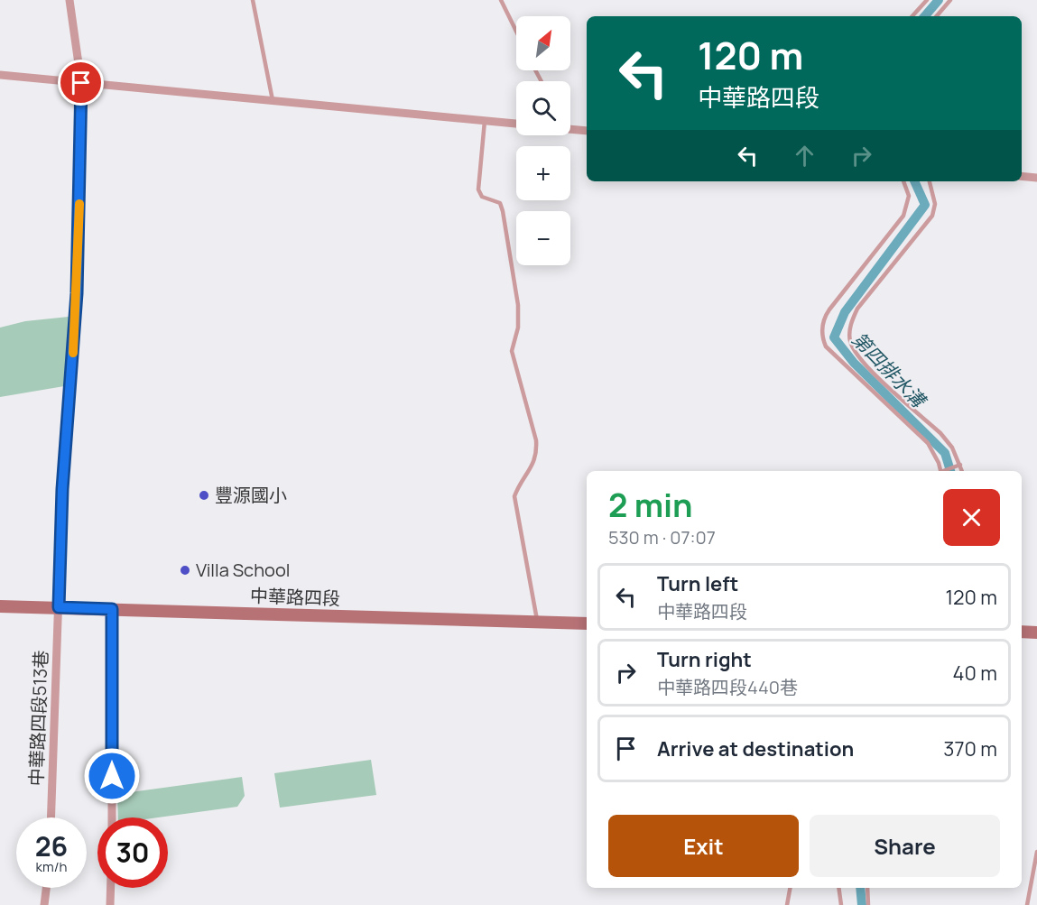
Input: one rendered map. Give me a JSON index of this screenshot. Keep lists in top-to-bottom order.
{
  "streets": {
    "street": ["中華路四段", "中華路四段513巷"]
  },
  "crossings": [
    ["中華路四段", "中華路四段513巷"]
  ],
  "water": ["第四排水溝"],
  "places": ["豐源國小", "Villa School"],
  "north": "top right",
  "page": {
    "map_buttons": ["+", "−"],
    "turn": ["120 m", "中華路四段"],
    "heading": ["2 min", "530 m · 07:07"],
    "list": [
      {
        "name": "Turn left",
        "note": "中華路四段",
        "value": "120 m"
      },
      {
        "name": "Turn right",
        "note": "中華路四段440巷",
        "value": "40 m"
      },
      {
        "name": "Arrive at destination",
        "value": "370 m"
      }
    ],
    "buttons": ["Exit", "Share"],
    "speed": "26 km/h",
    "limit": "30"
  }
}
